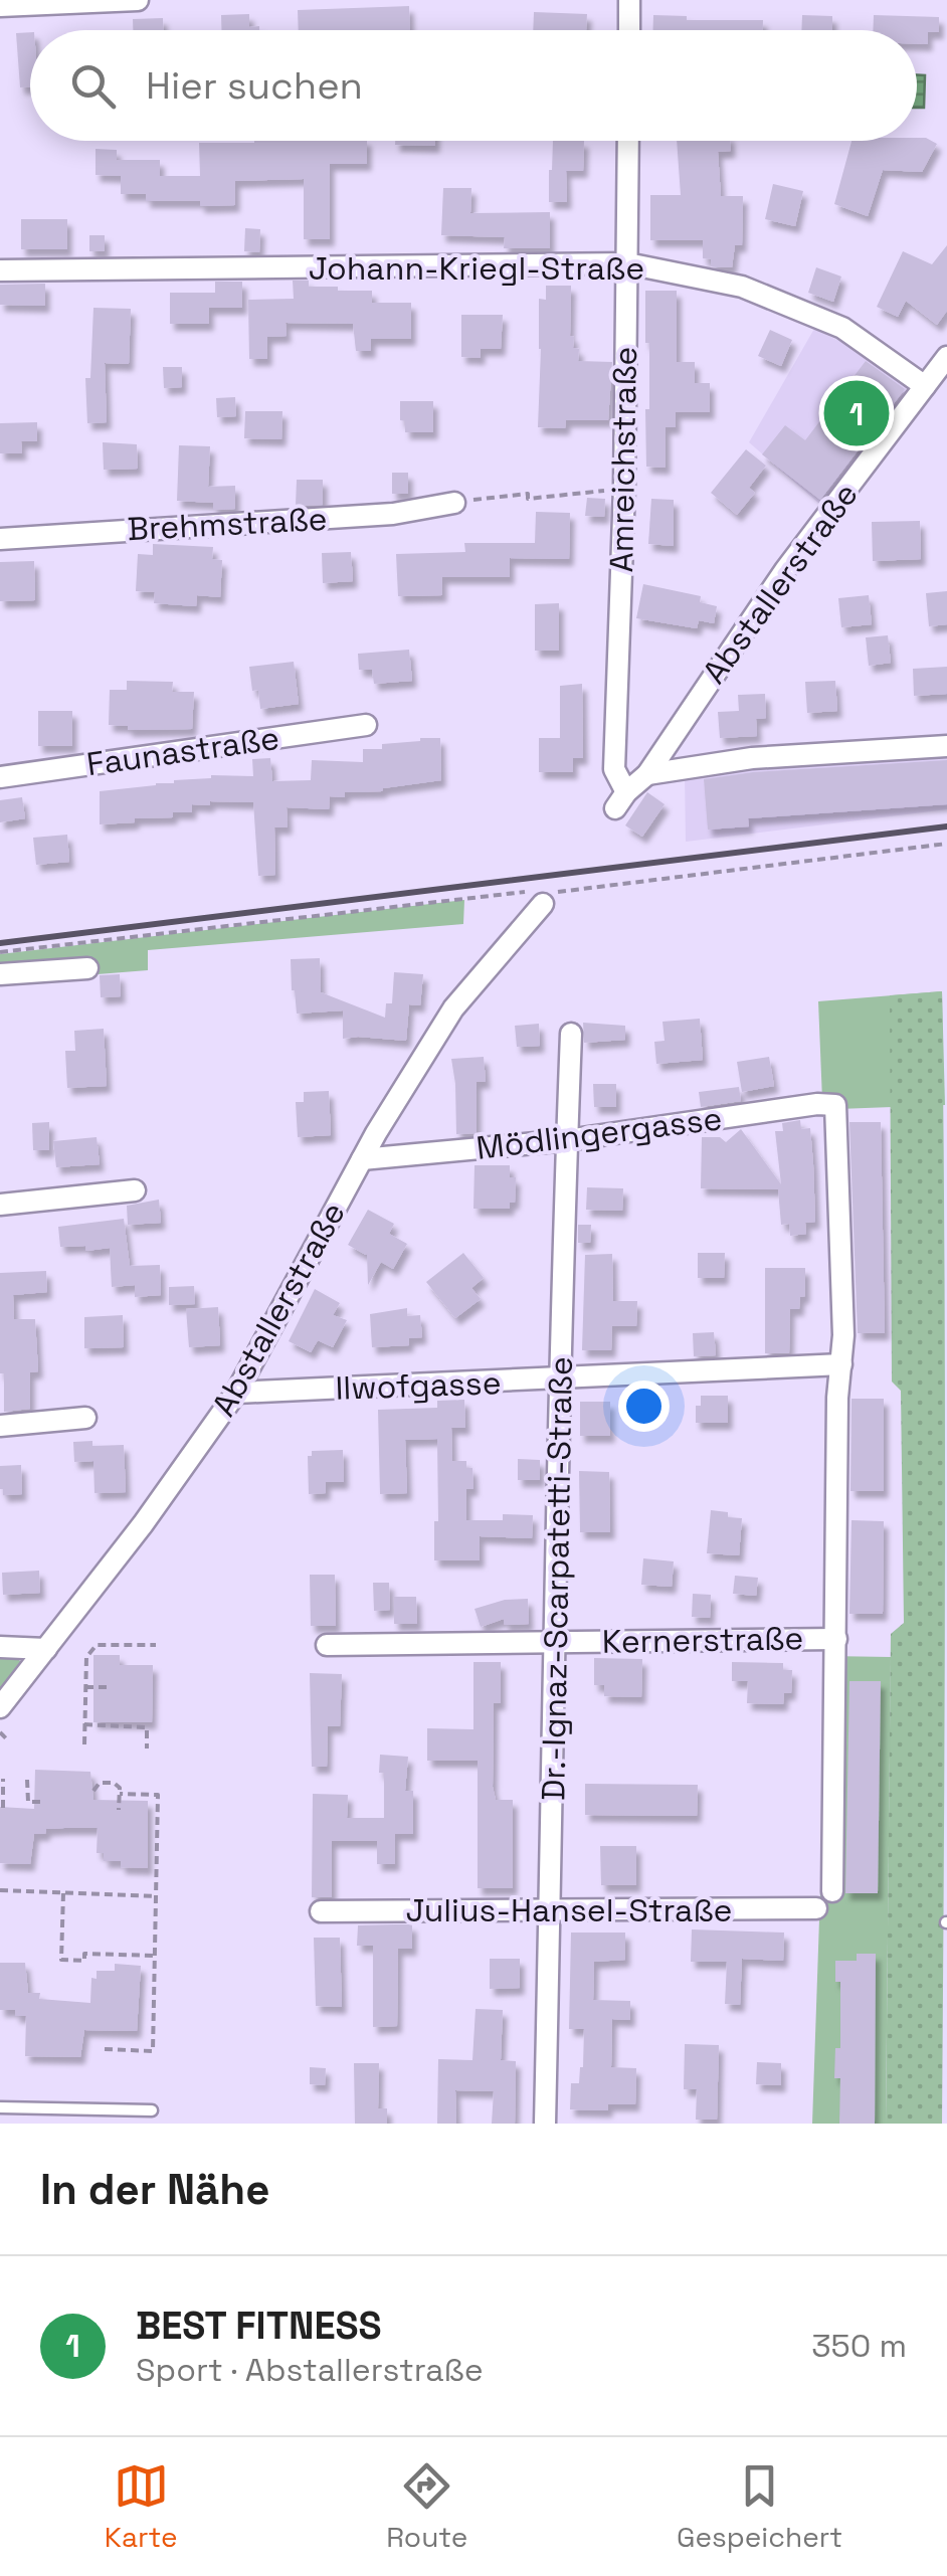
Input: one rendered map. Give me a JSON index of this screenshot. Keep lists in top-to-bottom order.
{
  "streets": {
    "street": [
      "Johann-Kriegl-Straße",
      "Amreichstraße",
      "Brehmstraße",
      "Abstallerstraße",
      "Faunastraße",
      "Mödlingergasse",
      "Ilwofgasse",
      "Dr.-Ignaz-Scarpatetti-Straße",
      "Kernerstraße",
      "Julius-Hansel-Straße"
    ]
  },
  "crossings": [
    ["Johann-Kriegl-Straße", "Amreichstraße"],
    ["Johann-Kriegl-Straße", "Abstallerstraße"],
    ["Amreichstraße", "Abstallerstraße"],
    ["Abstallerstraße", "Mödlingergasse"],
    ["Abstallerstraße", "Ilwofgasse"],
    ["Mödlingergasse", "Ilwofgasse"],
    ["Mödlingergasse", "Dr.-Ignaz-Scarpatetti-Straße"],
    ["Ilwofgasse", "Dr.-Ignaz-Scarpatetti-Straße"],
    ["Dr.-Ignaz-Scarpatetti-Straße", "Kernerstraße"],
    ["Dr.-Ignaz-Scarpatetti-Straße", "Julius-Hansel-Straße"]
  ],
  "page": {
    "search": "Hier suchen",
    "pins": "1",
    "heading": "In der Nähe",
    "list": [
      {
        "mark": "1",
        "name": "BEST FITNESS",
        "note": "Sport · Abstallerstraße",
        "value": "350 m"
      }
    ],
    "nav": ["Karte", "Route", "Gespeichert"]
  }
}
